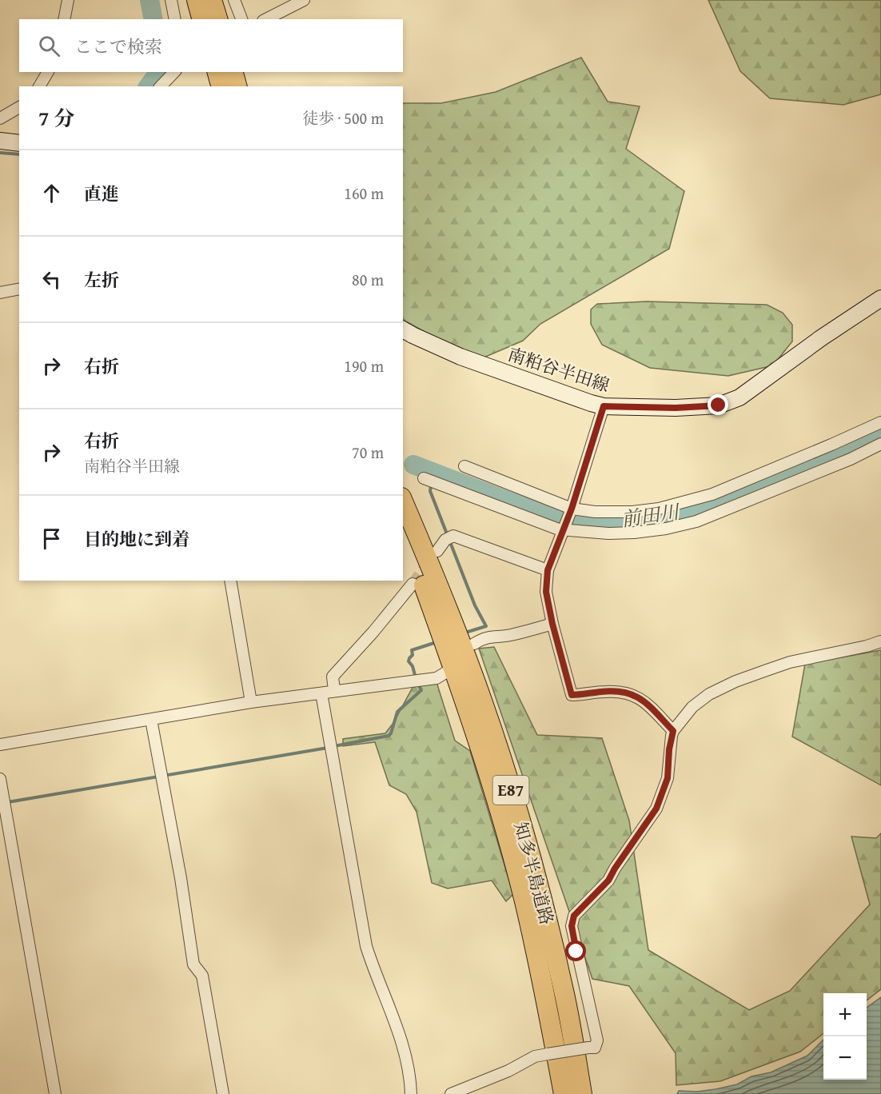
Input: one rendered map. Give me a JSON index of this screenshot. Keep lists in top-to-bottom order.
{
  "streets": {
    "highway": ["E87", "知多半島道路"],
    "main road": ["南粕谷半田線"]
  },
  "water": ["前田川"],
  "page": {
    "search": "ここで検索",
    "heading": ["7 分", "徒歩 · 500 m"],
    "list": [
      ["直進", "160 m"],
      ["左折", "80 m"],
      ["右折", "190 m"],
      ["右折", "南粕谷半田線", "70 m"],
      "目的地に到着"
    ],
    "map_buttons": ["+", "−"]
  }
}
